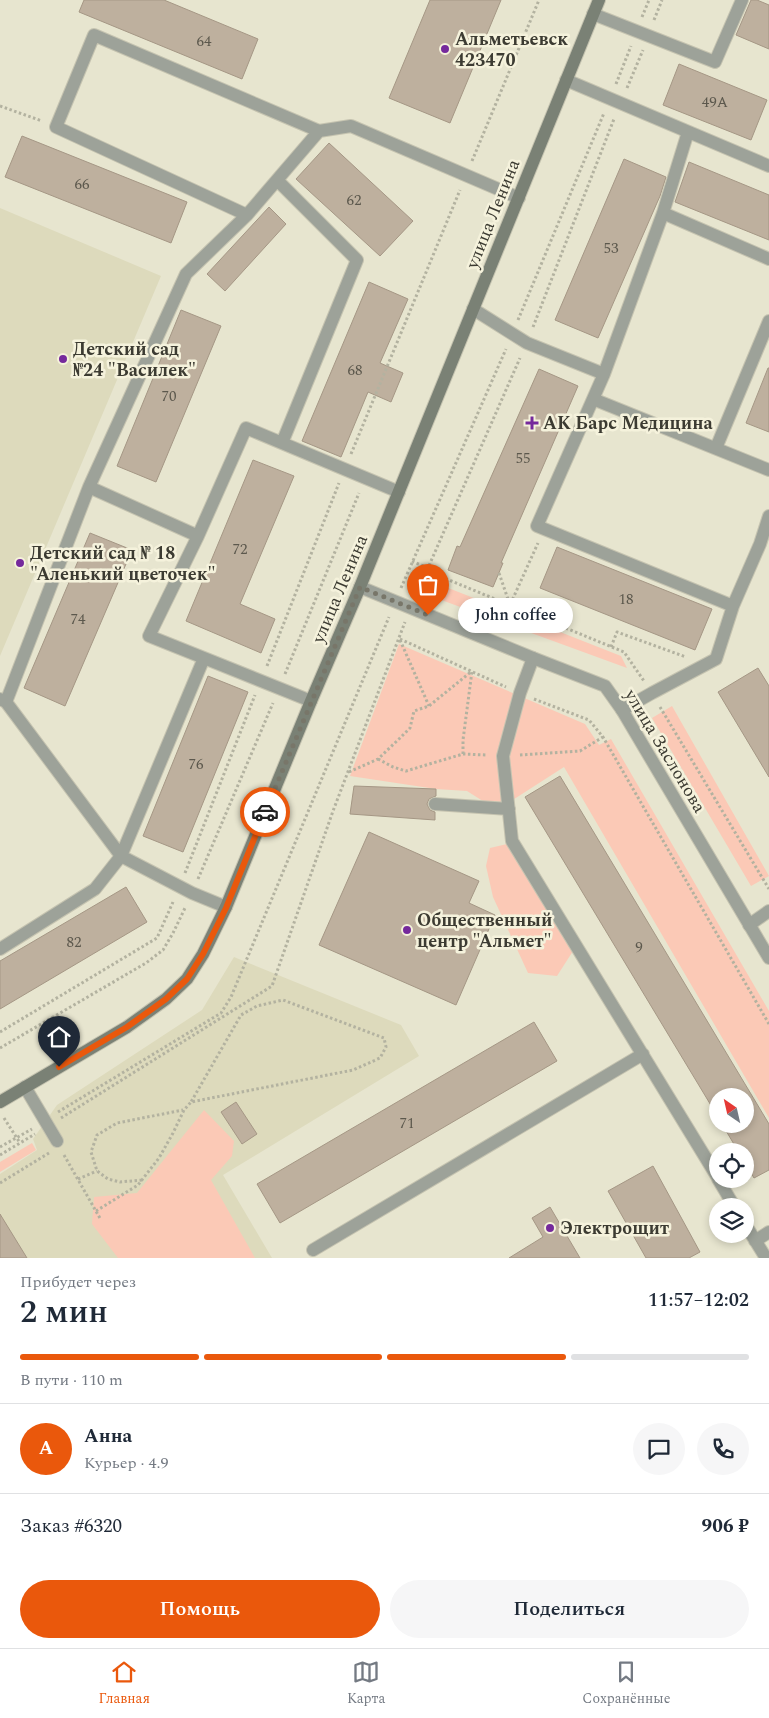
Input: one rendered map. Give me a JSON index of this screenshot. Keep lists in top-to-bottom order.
{
  "streets": {
    "main road": ["улица Ленина"],
    "street": ["улица Заслонова"]
  },
  "crossings": [
    ["улица Ленина", "улица Заслонова"]
  ],
  "places": {
    "other": [
      "Альметьевск 423470",
      "Детский сад №24 \"Василек\"",
      "Детский сад № 18 \"Аленький цветочек\"",
      "John coffee",
      "Общественный центр \"Альмет\"",
      "Электрощит"
    ],
    "health": ["АК Барс Медицина"]
  },
  "house_numbers": [
    "64",
    "49А",
    "66",
    "62",
    "53",
    "68",
    "70",
    "55",
    "72",
    "18",
    "74",
    "76",
    "82",
    "9",
    "71"
  ],
  "north": "top left",
  "page": {
    "bubble": "John coffee",
    "heading": ["2 мин", "Прибудет через", "11:57–12:02"],
    "panel": [
      "Анна",
      "Курьер · 4.9",
      "Заказ #6320",
      "906 ₽"
    ],
    "bar": "В пути · 110 m",
    "round": "А",
    "buttons": ["Помощь", "Поделиться"],
    "tabs": ["Главная", "Карта", "Сохранённые"]
  }
}
